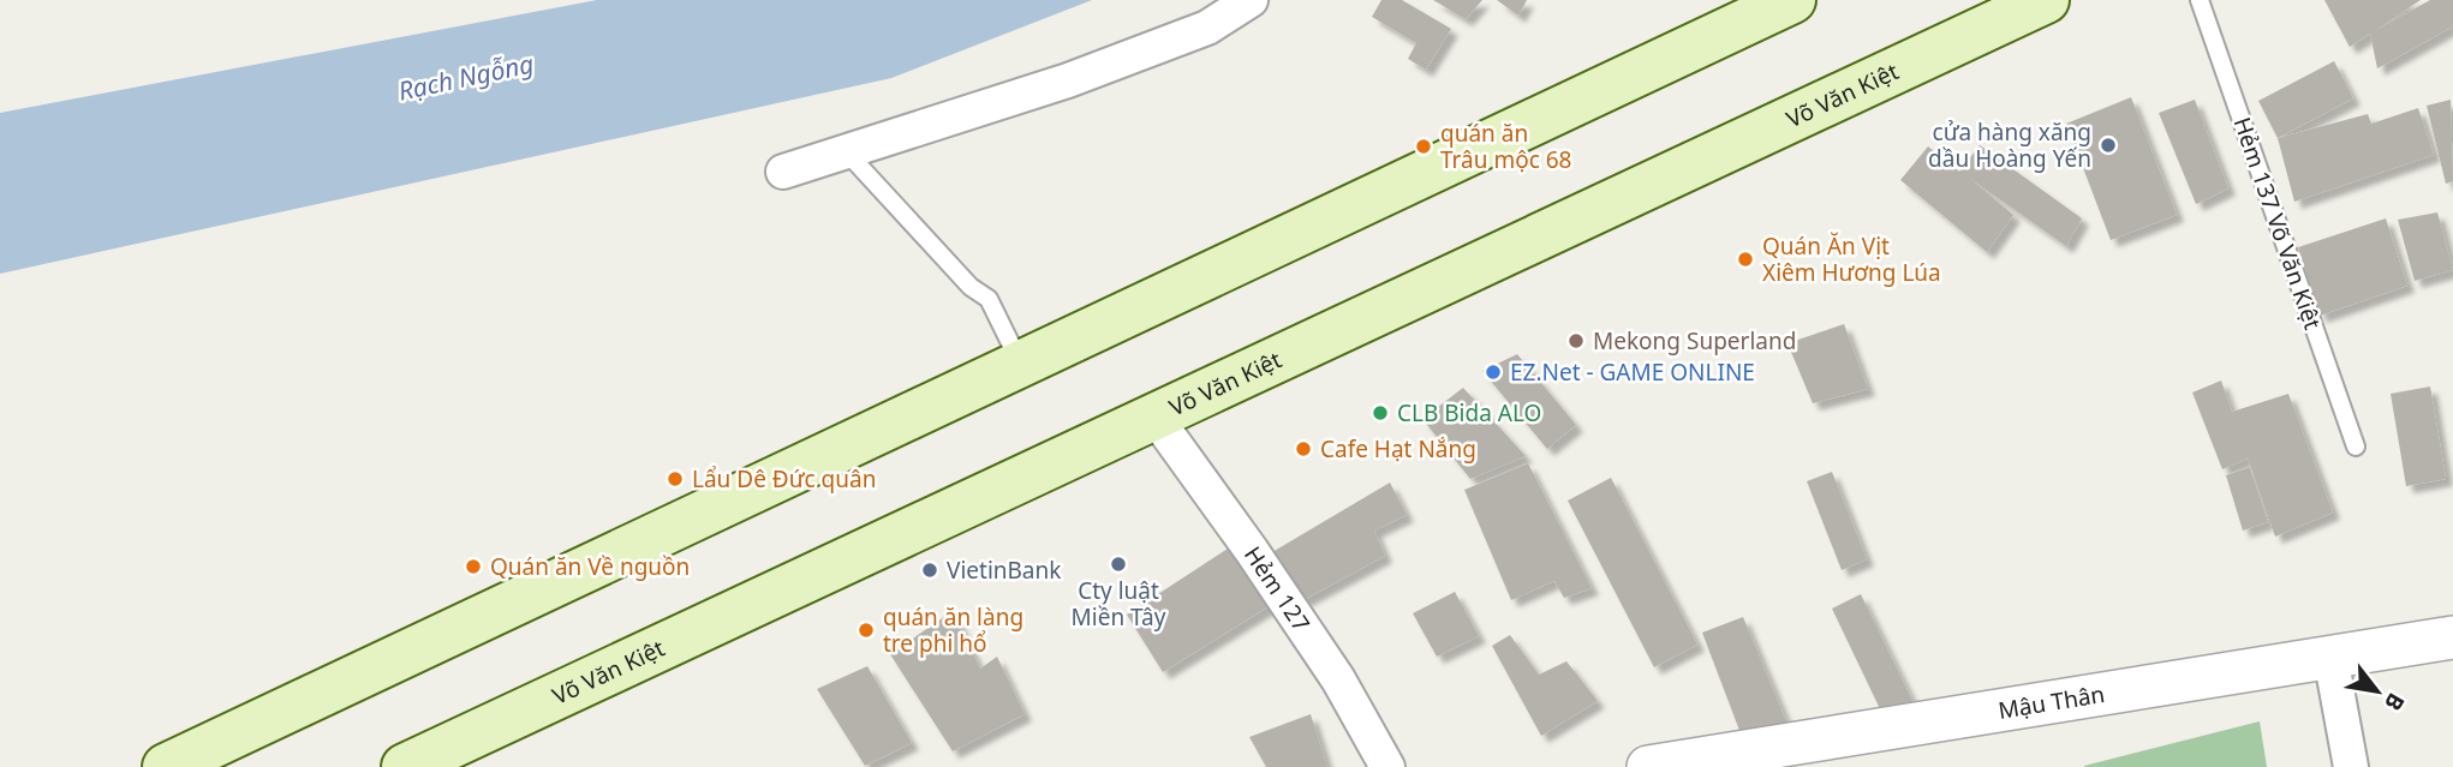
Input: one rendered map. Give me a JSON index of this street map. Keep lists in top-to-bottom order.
{
  "streets": {
    "main road": ["Võ Văn Kiệt"],
    "street": ["Hẻm 127", "Mậu Thân"],
    "lane": ["Hẻm 137 Võ Văn Kiệt"]
  },
  "crossings": [
    ["Võ Văn Kiệt", "Hẻm 127"]
  ],
  "water": ["Rạch Ngỗng"],
  "places": [
    "cửa hàng xăng dầu Hoàng Yến",
    "quán ăn Trâu mộc 68",
    "Quán Ăn Vịt Xiêm Hương Lúa",
    "Mekong Superland",
    "EZ.Net - GAME ONLINE",
    "CLB Bida ALO",
    "Cafe Hạt Nắng",
    "Lẩu Dê Đức quân",
    "Cty luật Miền Tây",
    "Quán ăn Về nguồn",
    "VietinBank",
    "quán ăn làng tre phi hổ"
  ],
  "north": "bottom right"
}
